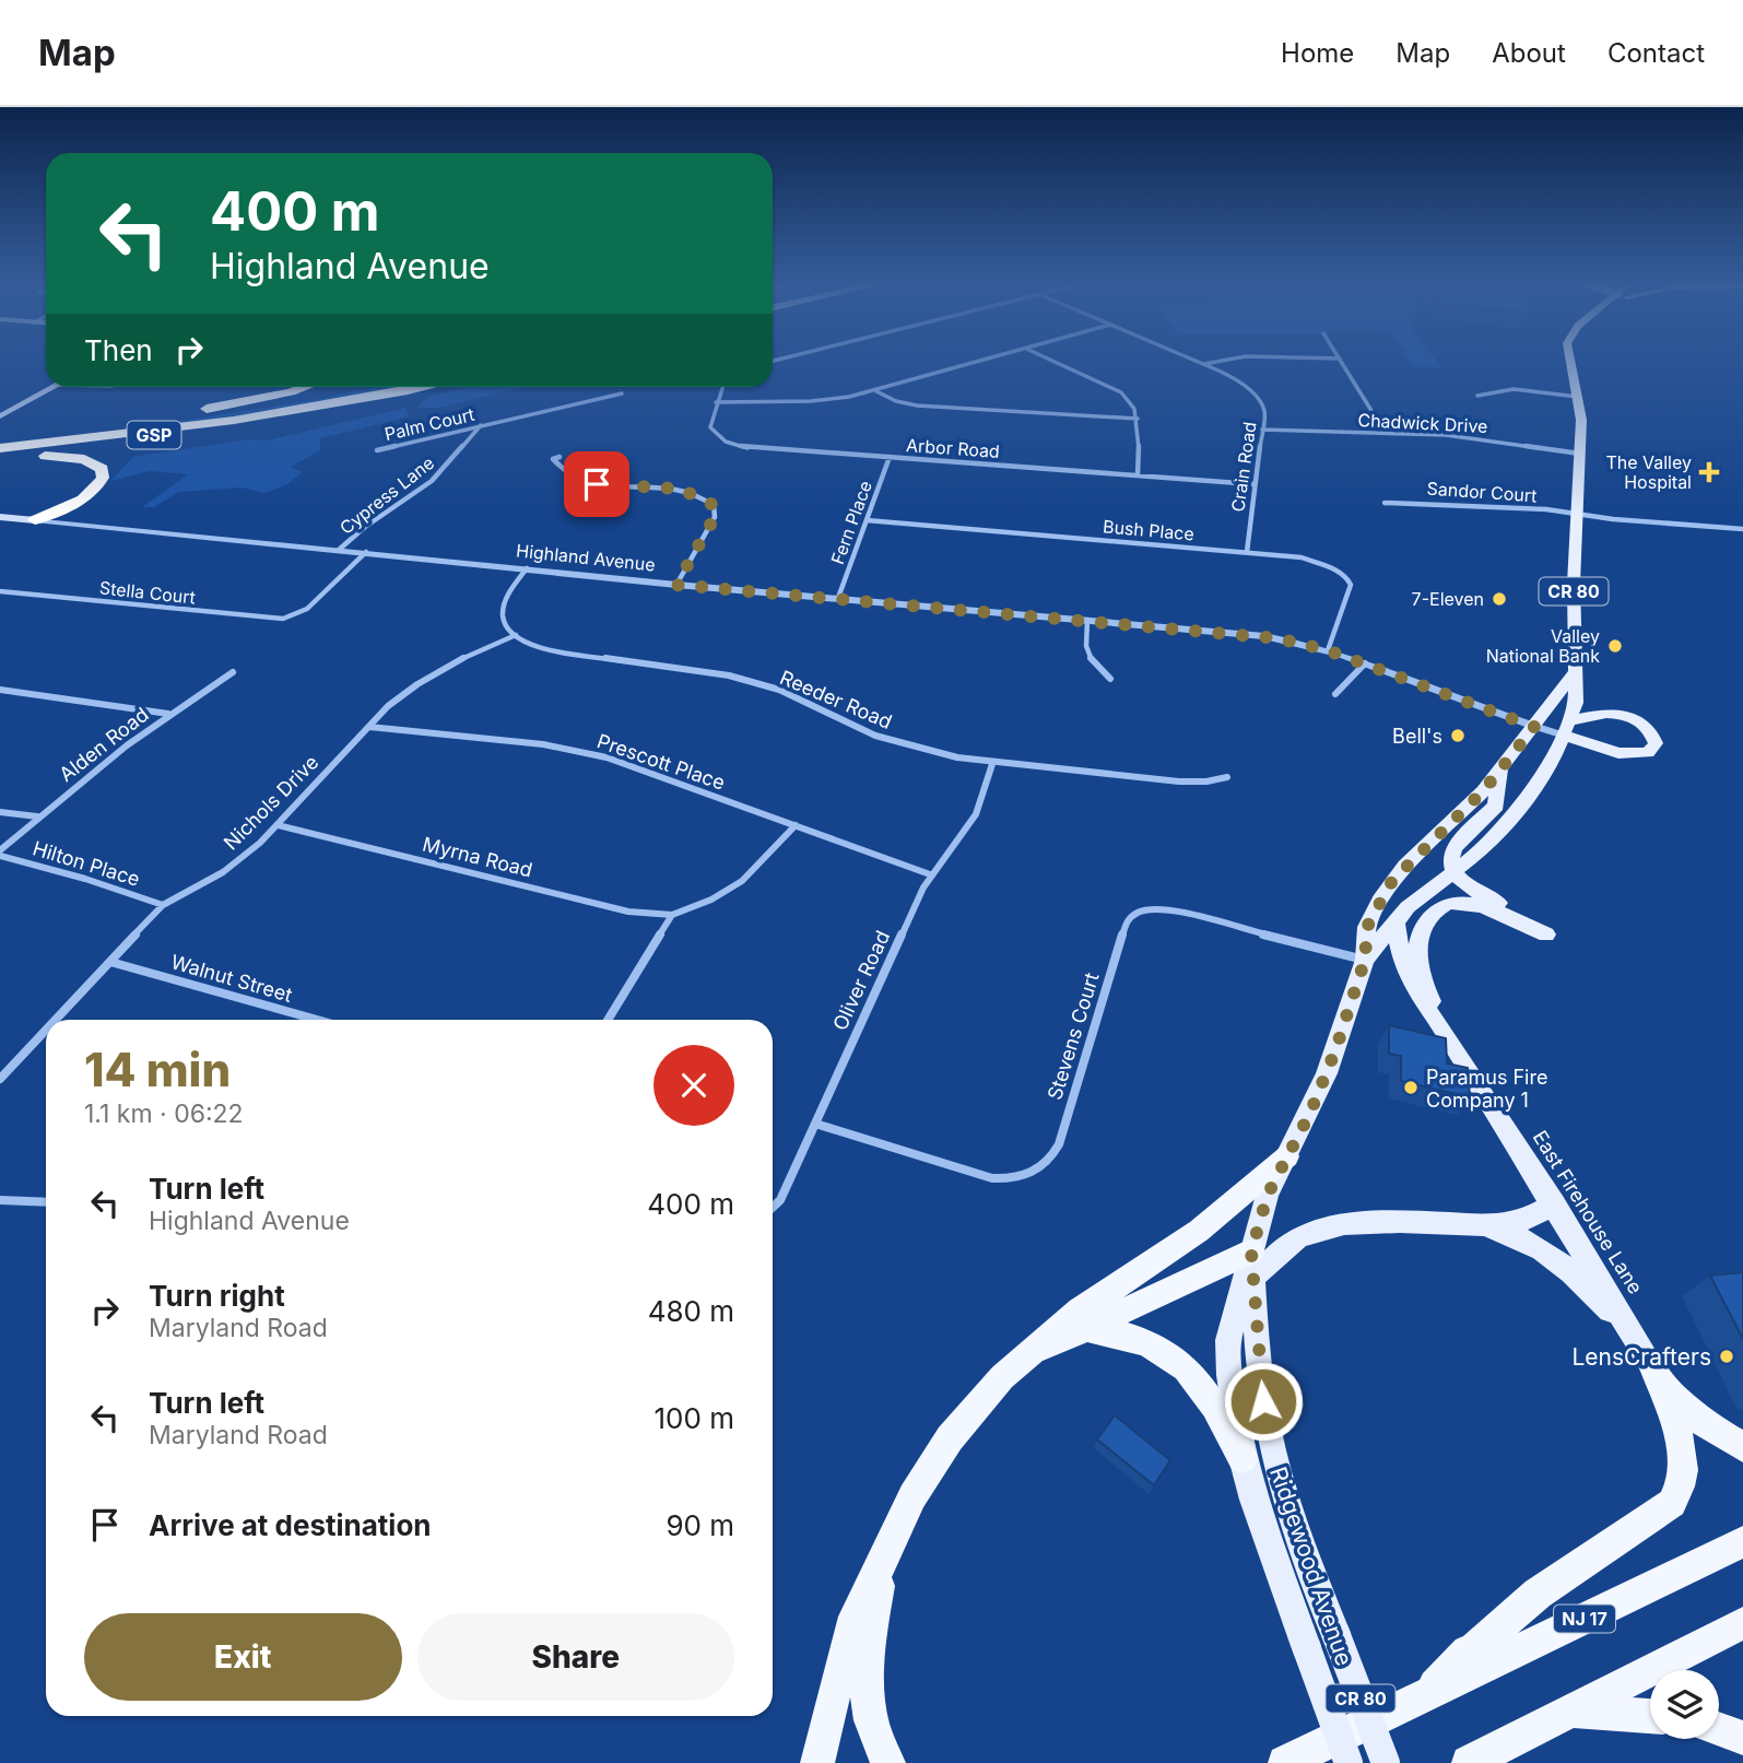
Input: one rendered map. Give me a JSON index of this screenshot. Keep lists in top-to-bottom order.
{
  "streets": {
    "highway": ["GSP", "NJ 17"],
    "main road": [
      "Highland Avenue",
      "CR 80",
      "East Firehouse Lane",
      "Ridgewood Avenue"
    ],
    "street": [
      "Chadwick Drive",
      "Palm Court",
      "Arbor Road",
      "Crain Road",
      "Sandor Court",
      "Cypress Lane",
      "Fern Place",
      "Bush Place",
      "Stella Court",
      "Reeder Road",
      "Alden Road",
      "Prescott Place",
      "Nichols Drive",
      "Myrna Road",
      "Hilton Place",
      "Walnut Street",
      "Oliver Road",
      "Stevens Court"
    ]
  },
  "crossings": [
    ["Chadwick Drive", "Crain Road"],
    ["Chadwick Drive", "Ridgewood Avenue"],
    ["Palm Court", "Cypress Lane"],
    ["Arbor Road", "Crain Road"],
    ["Arbor Road", "Fern Place"],
    ["Crain Road", "Bush Place"],
    ["Sandor Court", "Ridgewood Avenue"],
    ["Cypress Lane", "Highland Avenue"],
    ["Fern Place", "Bush Place"],
    ["Fern Place", "Highland Avenue"],
    ["Bush Place", "Highland Avenue"],
    ["Highland Avenue", "Stella Court"],
    ["Highland Avenue", "Ridgewood Avenue"],
    ["Reeder Road", "Nichols Drive"],
    ["Reeder Road", "Oliver Road"],
    ["Alden Road", "Hilton Place"],
    ["Prescott Place", "Nichols Drive"],
    ["Prescott Place", "Oliver Road"],
    ["Nichols Drive", "Myrna Road"],
    ["Nichols Drive", "Hilton Place"],
    ["Nichols Drive", "Walnut Street"],
    ["Oliver Road", "Stevens Court"],
    ["Stevens Court", "Ridgewood Avenue"],
    ["East Firehouse Lane", "Ridgewood Avenue"]
  ],
  "places": {
    "health": ["The Valley Hospital"],
    "other": [
      "7-Eleven",
      "Valley National Bank",
      "Bell's",
      "Paramus Fire Company 1",
      "LensCrafters"
    ]
  },
  "page": {
    "header": "Map",
    "nav": [
      "Home",
      "Map",
      "About",
      "Contact"
    ],
    "turn": ["400 m", "Highland Avenue"],
    "then": "Then",
    "heading": ["14 min", "1.1 km · 06:22"],
    "list": [
      {
        "name": "Turn left",
        "note": "Highland Avenue",
        "value": "400 m"
      },
      {
        "name": "Turn right",
        "note": "Maryland Road",
        "value": "480 m"
      },
      {
        "name": "Turn left",
        "note": "Maryland Road",
        "value": "100 m"
      },
      {
        "name": "Arrive at destination",
        "value": "90 m"
      }
    ],
    "buttons": ["Exit", "Share"]
  }
}
